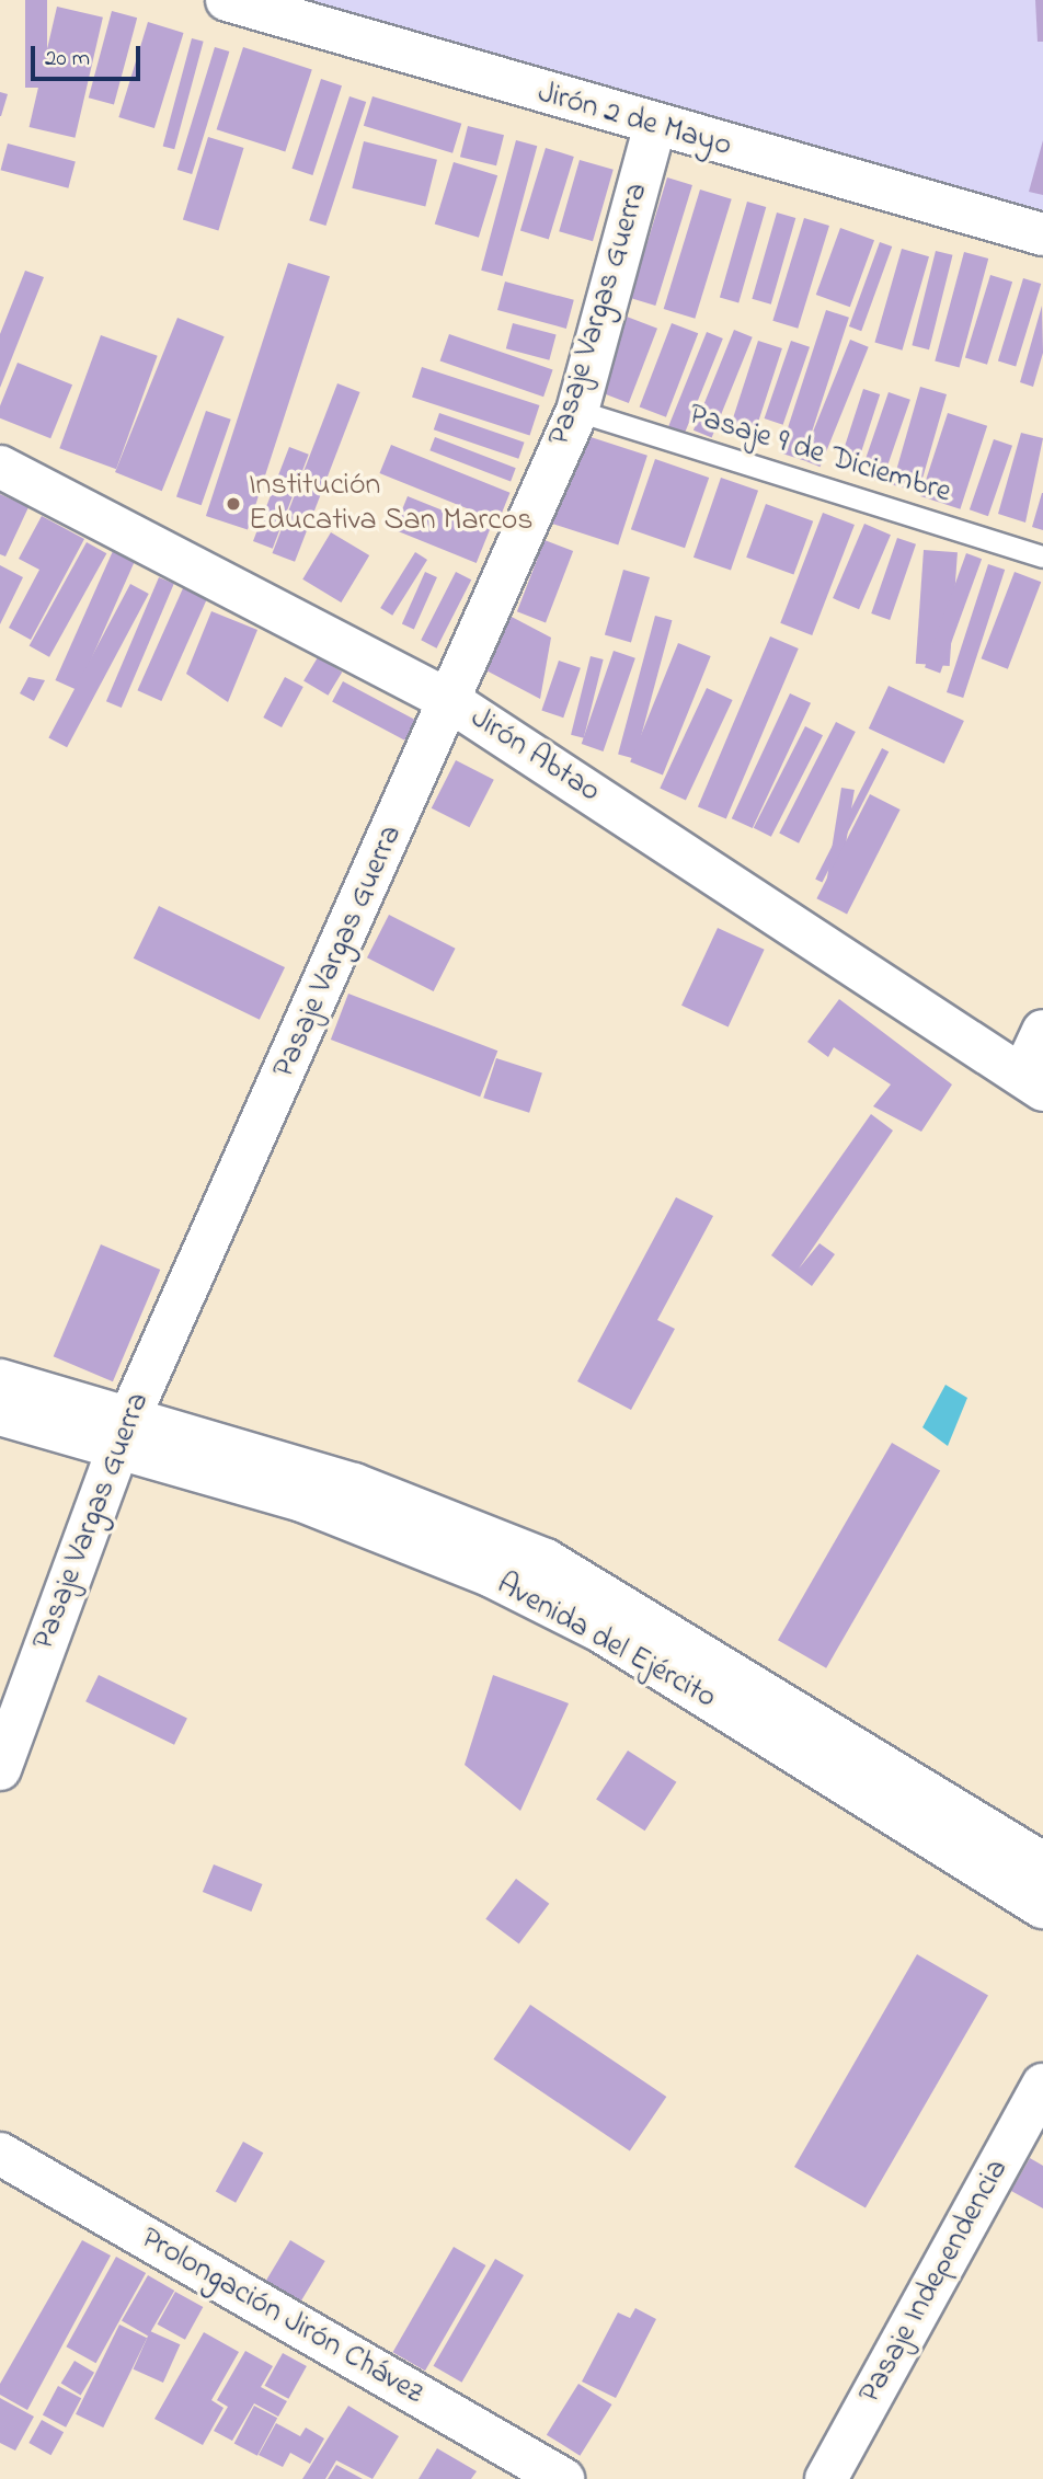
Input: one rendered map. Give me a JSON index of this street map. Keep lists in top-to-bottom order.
{
  "streets": {
    "street": [
      "Jirón 2 de Mayo",
      "Pasaje Vargas Guerra",
      "Jirón Abtao",
      "Avenida del Ejército",
      "Pasaje Independencia",
      "Prolongación Jirón Chávez"
    ],
    "lane": ["Pasaje 9 de Diciembre"]
  },
  "crossings": [
    ["Jirón 2 de Mayo", "Pasaje Vargas Guerra"],
    ["Pasaje Vargas Guerra", "Pasaje 9 de Diciembre"],
    ["Pasaje Vargas Guerra", "Jirón Abtao"],
    ["Pasaje Vargas Guerra", "Avenida del Ejército"]
  ],
  "places": ["Institución Educativa San Marcos"],
  "scale_bar": "20 m"
}
